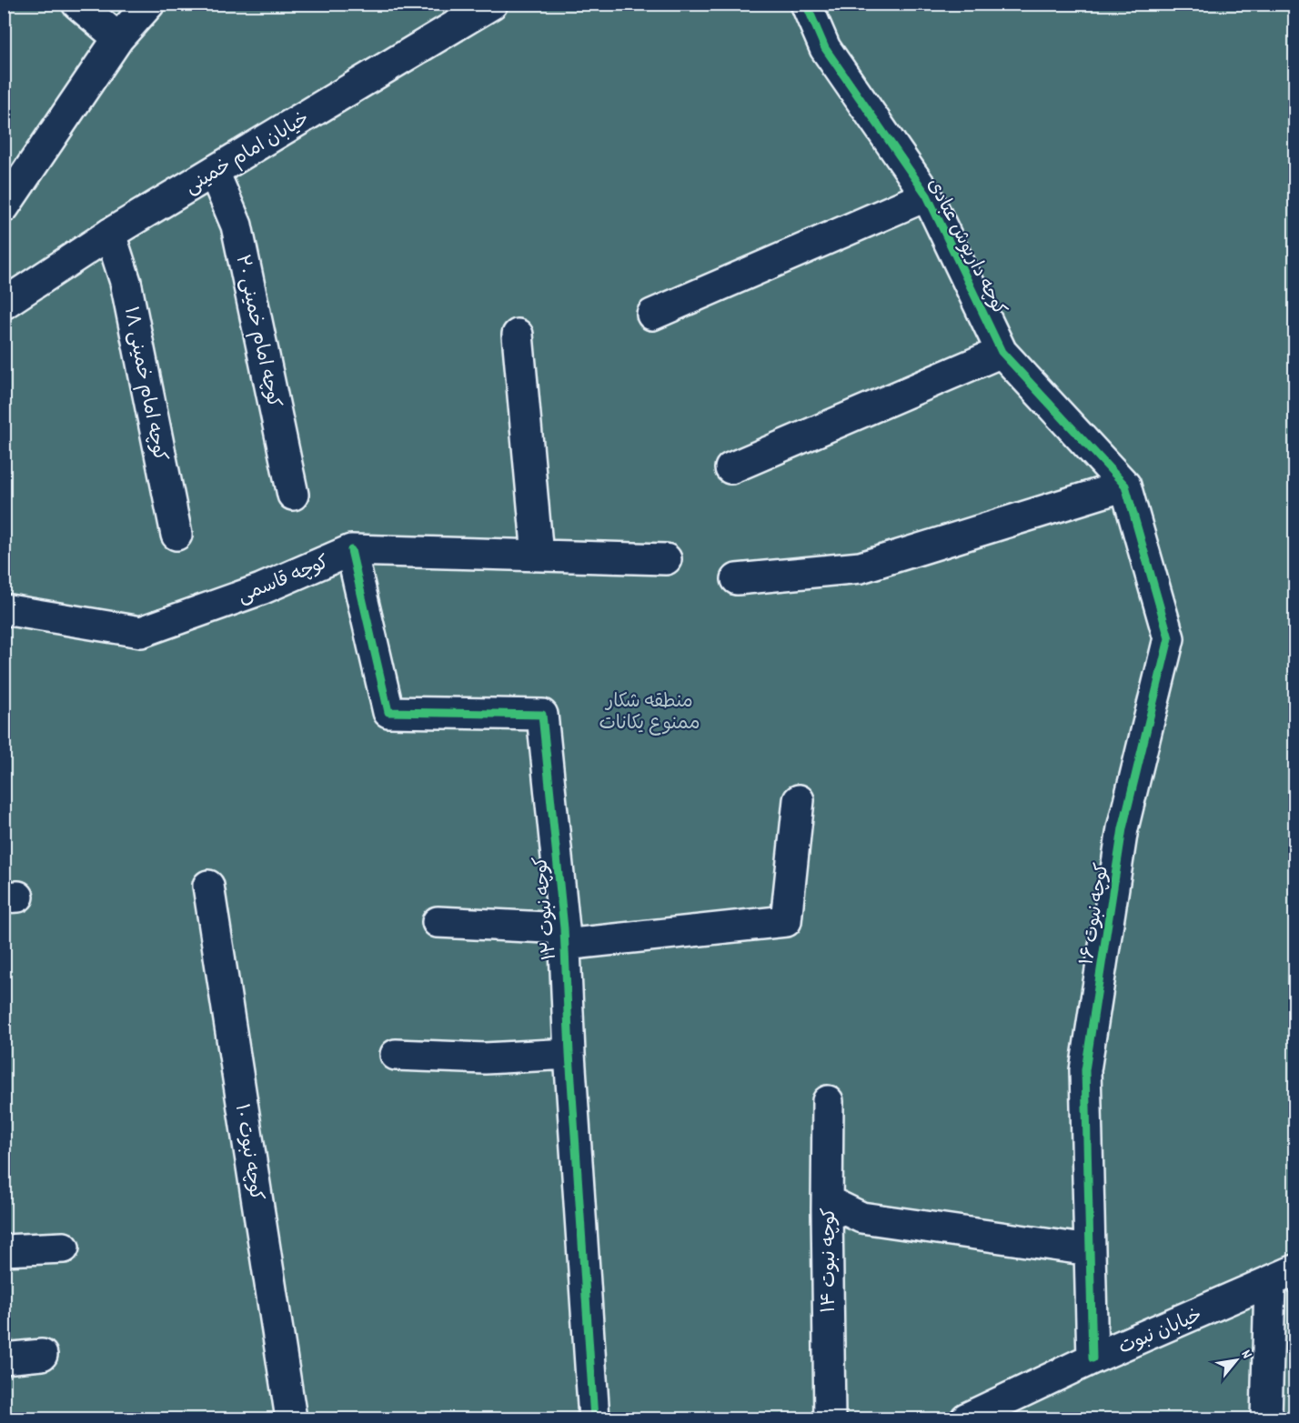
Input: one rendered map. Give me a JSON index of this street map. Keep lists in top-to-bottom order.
{
  "streets": {
    "street": [
      "خیابان امام خمینی",
      "کوچه داریوش عبادی",
      "کوچه امام خمینی ۲۰",
      "کوچه امام خمینی ۱۸",
      "کوچه قاسمی",
      "کوچه نبوت ۱۲",
      "کوچه نبوت ۱۶",
      "کوچه نبوت ۱۰",
      "کوچه نبوت ۱۴",
      "خیابان نبوت"
    ]
  },
  "crossings": [
    ["خیابان امام خمینی", "کوچه امام خمینی ۲۰"],
    ["خیابان امام خمینی", "کوچه امام خمینی ۱۸"],
    ["کوچه داریوش عبادی", "کوچه نبوت ۱۶"],
    ["کوچه قاسمی", "کوچه نبوت ۱۲"],
    ["کوچه نبوت ۱۶", "خیابان نبوت"]
  ],
  "parks": ["منطقه شکار ممنوع یکانات"],
  "north": "top right"
}
